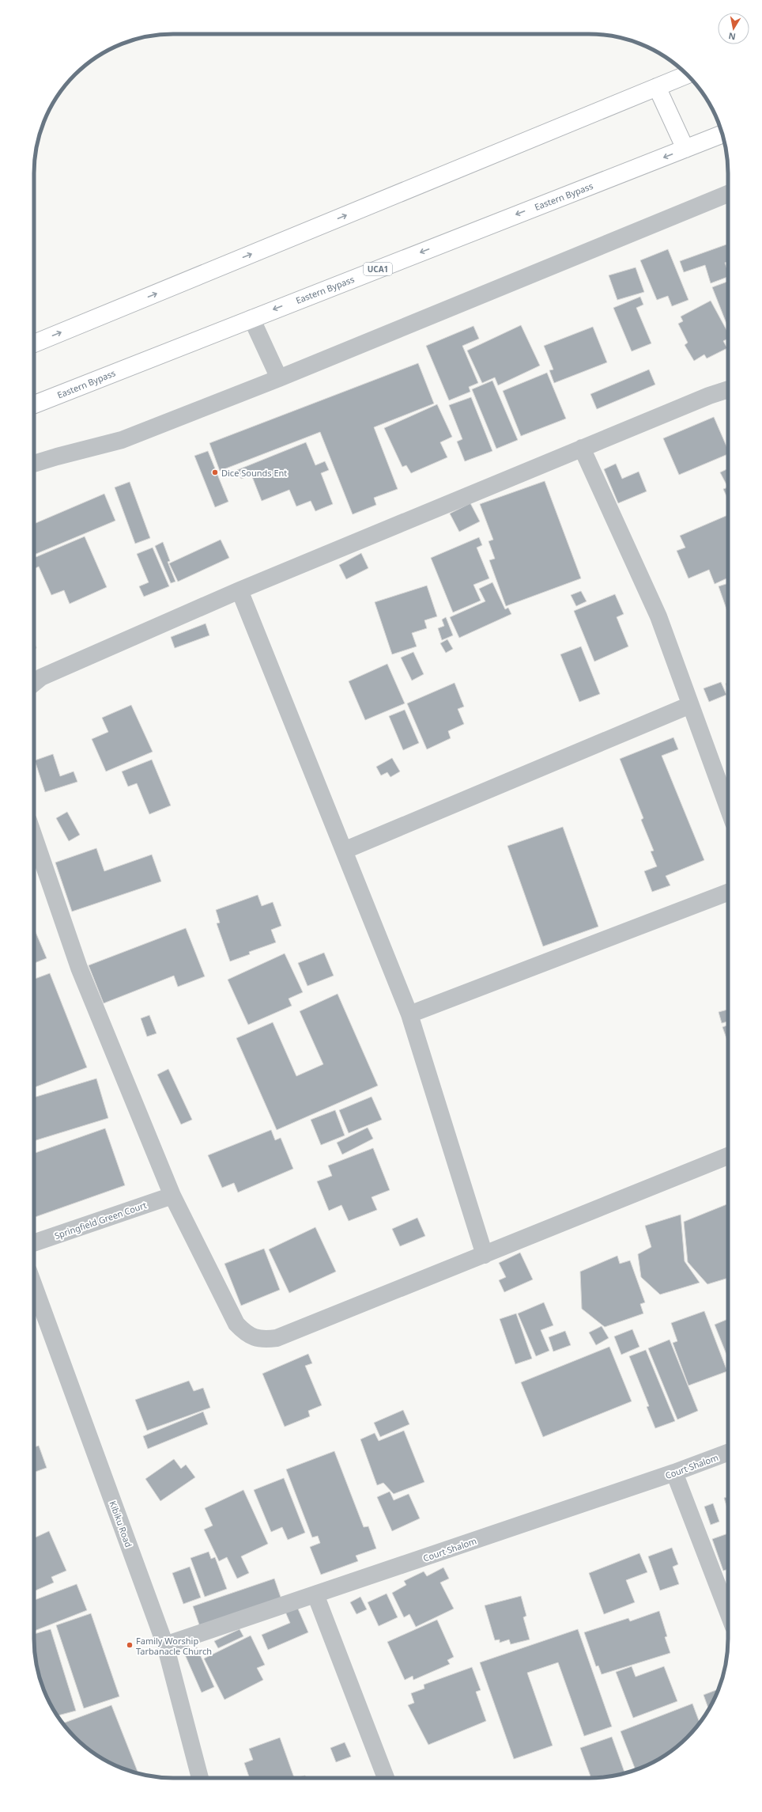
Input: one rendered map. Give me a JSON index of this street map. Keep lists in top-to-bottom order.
{
  "streets": {
    "main road": ["Eastern Bypass", "UCA1"],
    "street": ["Springfield Green Court", "Court Shalom", "Kibiku Road"]
  },
  "crossings": [
    ["Court Shalom", "Kibiku Road"]
  ],
  "places": ["Dice Sounds Ent", "Family Worship Tarbanacle Church"],
  "north": "bottom"
}
